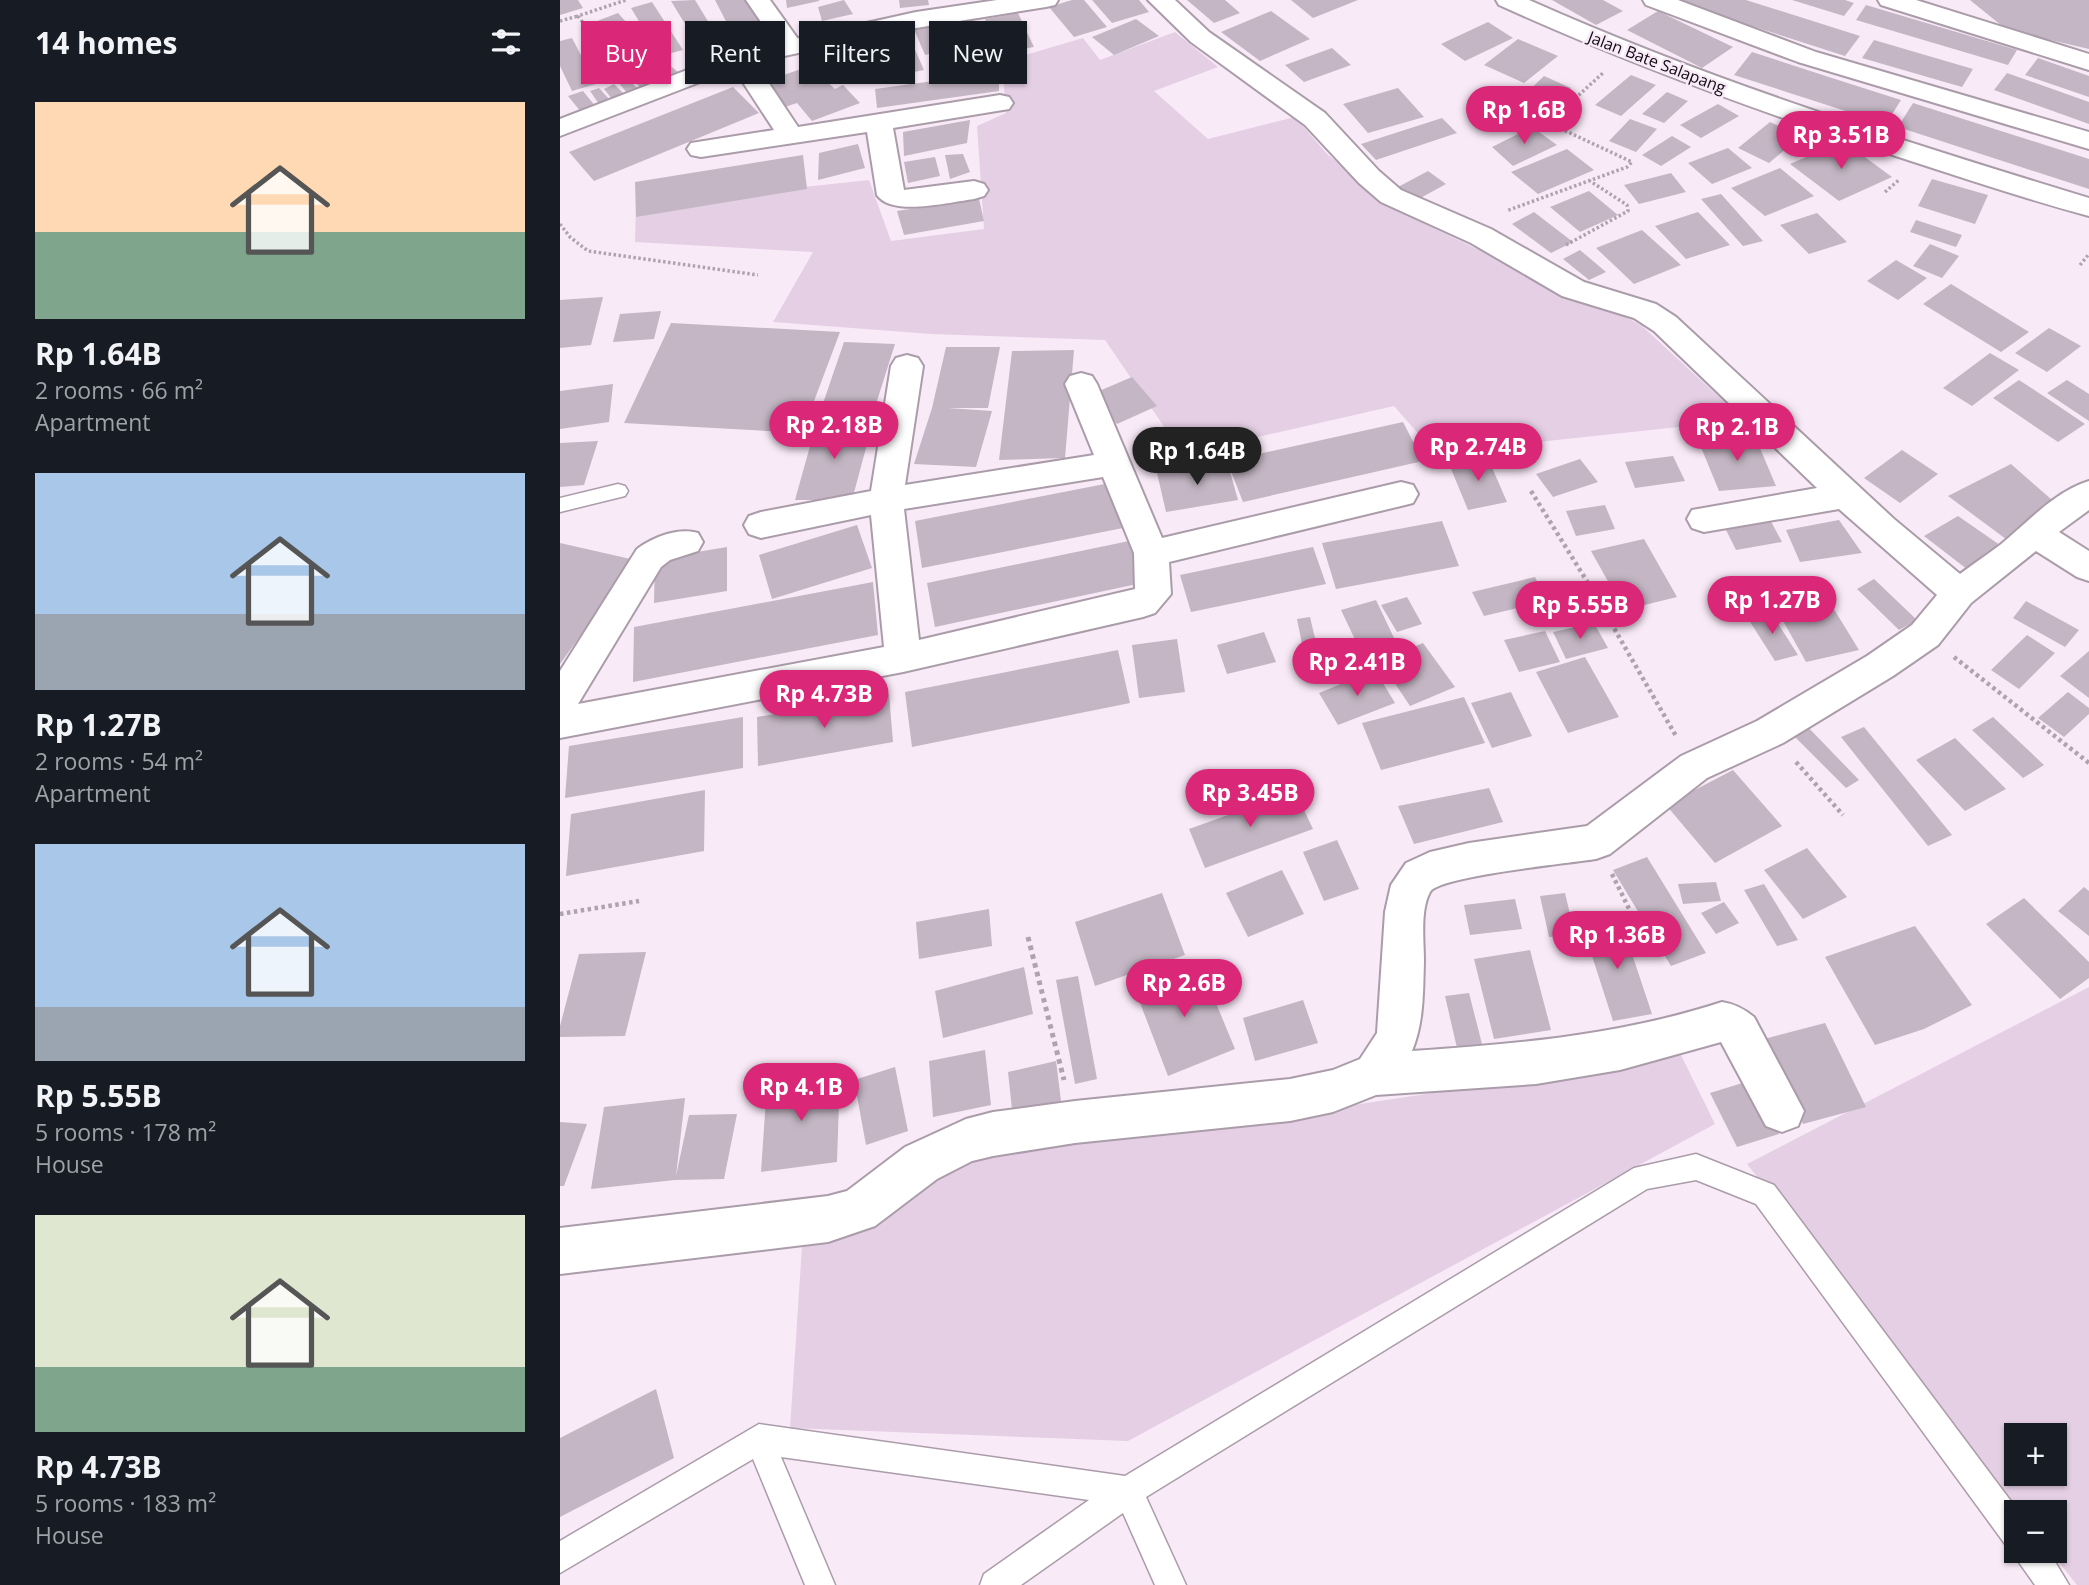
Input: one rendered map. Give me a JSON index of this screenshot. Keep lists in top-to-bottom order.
{
  "streets": {
    "street": ["Jalan Bate Salapang"]
  },
  "page": {
    "heading": "14 homes",
    "chip": [
      "Buy",
      "Rent",
      "Filters",
      "New"
    ],
    "list": [
      {
        "name": "Rp 1.64B",
        "note": "2 rooms · 66 m² · Apartment"
      },
      {
        "name": "Rp 1.27B",
        "note": "2 rooms · 54 m² · Apartment"
      },
      {
        "name": "Rp 5.55B",
        "note": "5 rooms · 178 m² · House"
      },
      {
        "name": "Rp 4.73B",
        "note": "5 rooms · 183 m² · House"
      }
    ],
    "price": [
      "Rp 1.6B",
      "Rp 3.51B",
      "Rp 2.18B",
      "Rp 2.1B",
      "Rp 2.74B",
      "Rp 1.64B",
      "Rp 1.27B",
      "Rp 5.55B",
      "Rp 2.41B",
      "Rp 4.73B",
      "Rp 3.45B",
      "Rp 1.36B",
      "Rp 2.6B",
      "Rp 4.1B"
    ],
    "map_buttons": ["+", "−"]
  }
}
